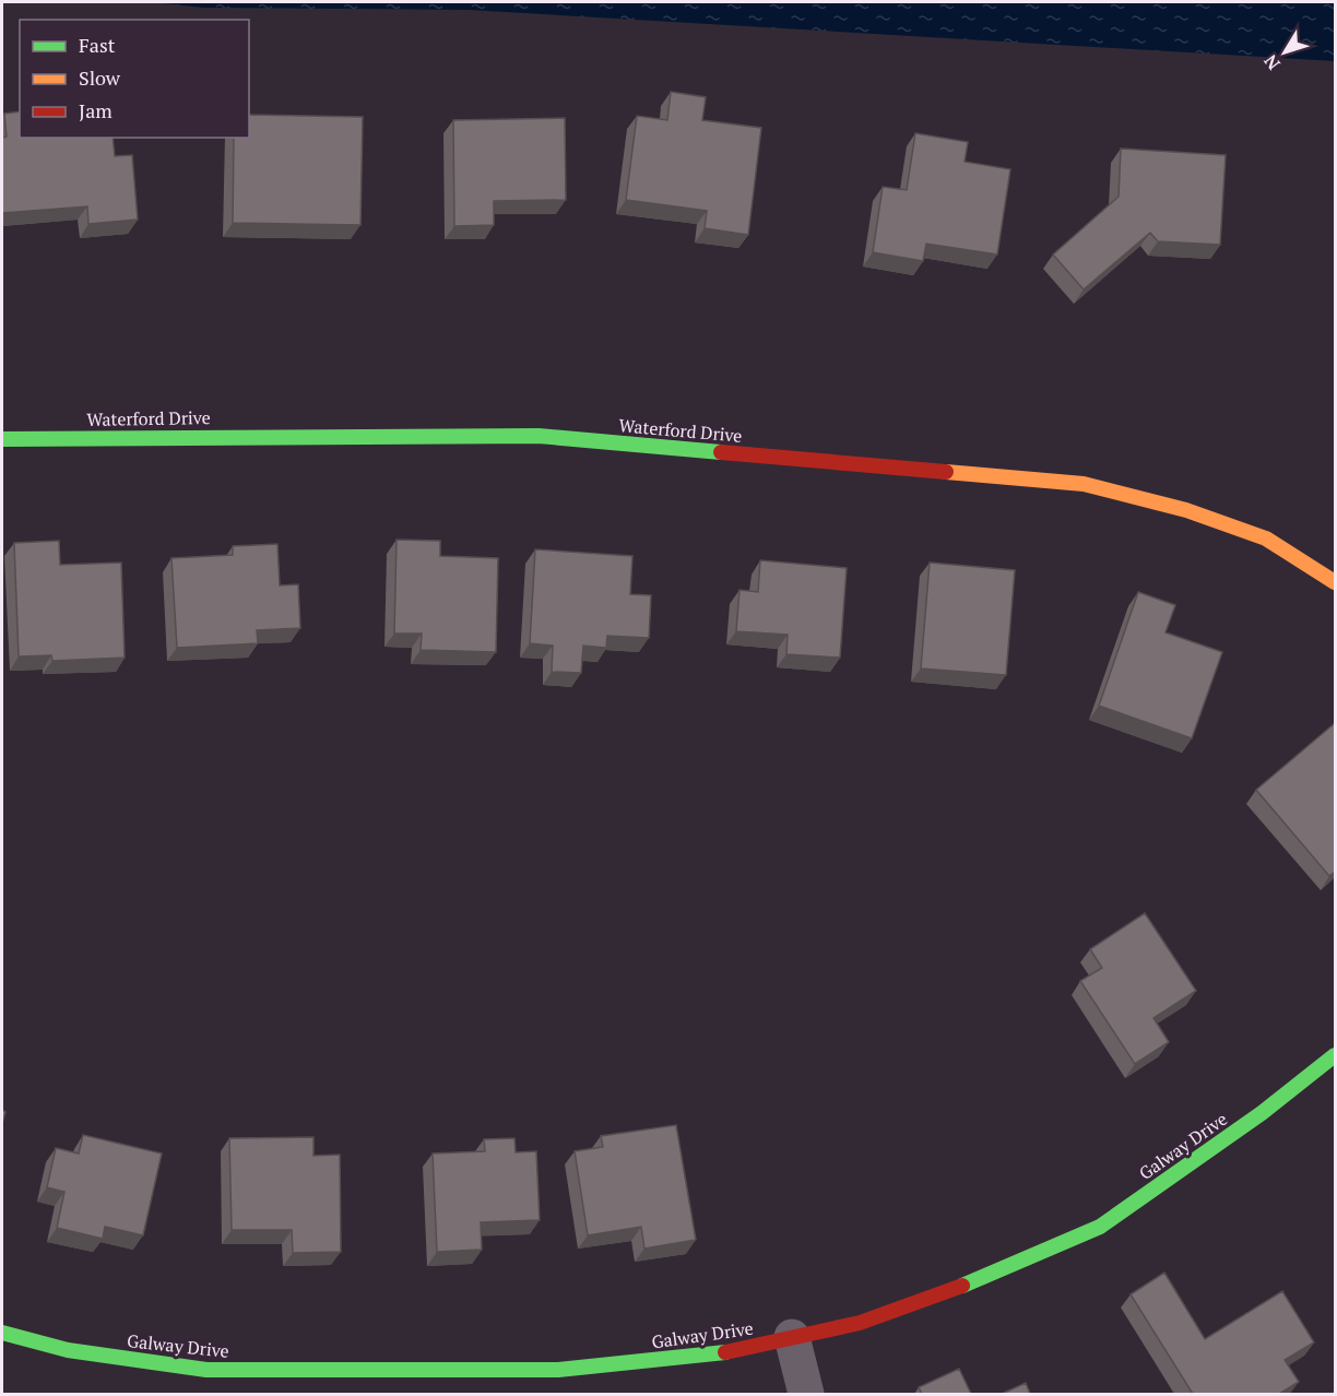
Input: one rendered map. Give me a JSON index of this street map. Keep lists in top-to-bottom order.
{
  "streets": {
    "street": ["Waterford Drive", "Galway Drive"]
  },
  "legend": ["Fast", "Slow", "Jam"],
  "north": "bottom left"
}
